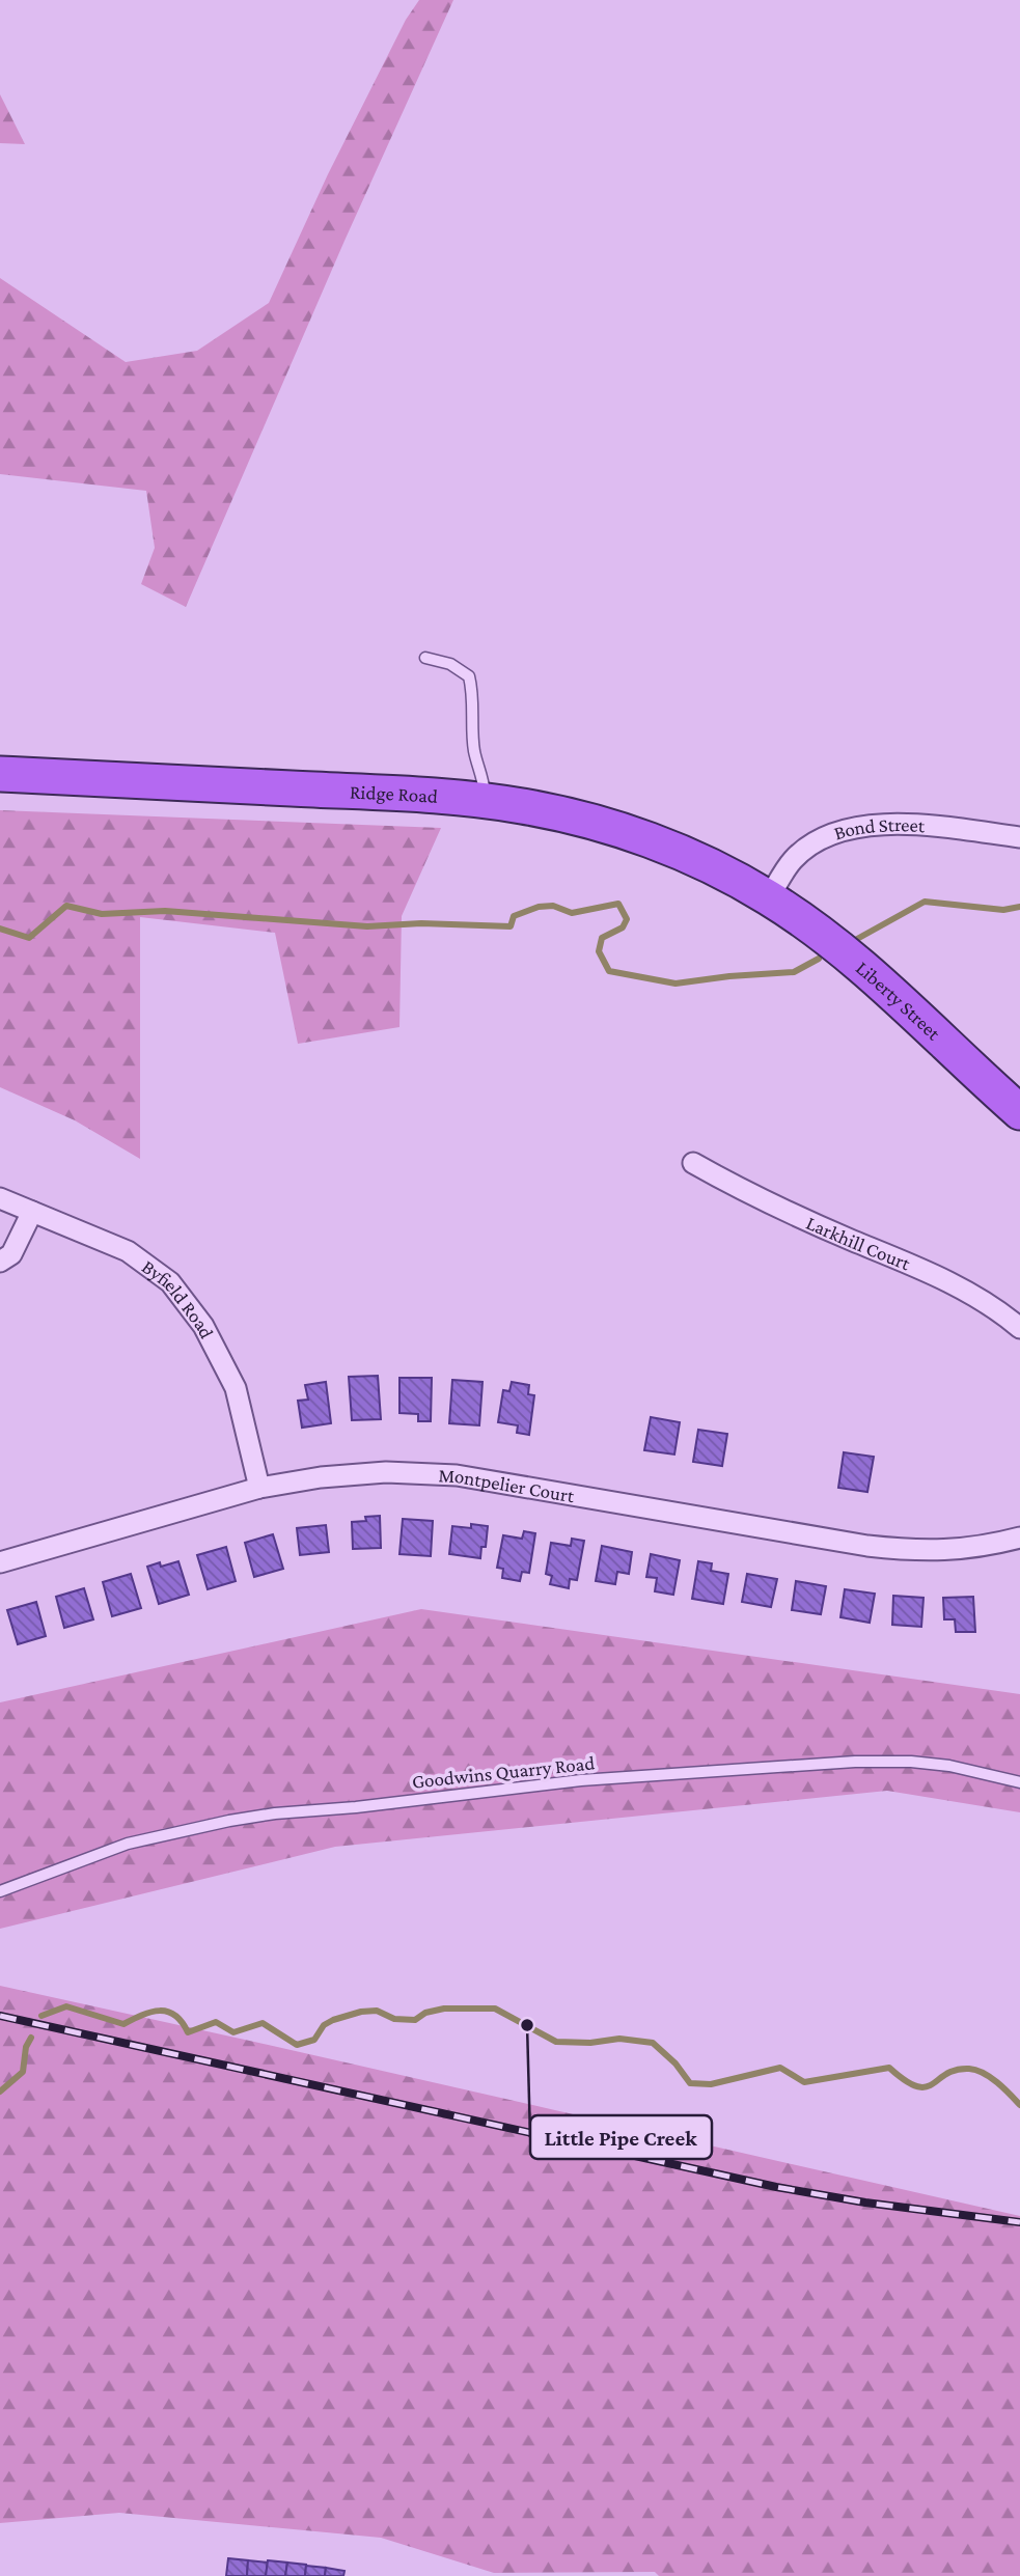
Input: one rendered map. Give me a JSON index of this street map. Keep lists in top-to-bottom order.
{
  "streets": {
    "highway": ["Ridge Road", "Liberty Street"],
    "street": [
      "Bond Street",
      "Larkhill Court",
      "Byfield Road",
      "Montpelier Court"
    ],
    "lane": ["Goodwins Quarry Road"]
  },
  "crossings": [
    ["Ridge Road", "Bond Street"],
    ["Ridge Road", "Liberty Street"],
    ["Bond Street", "Liberty Street"],
    ["Byfield Road", "Montpelier Court"]
  ],
  "places": ["Little Pipe Creek"]
}
